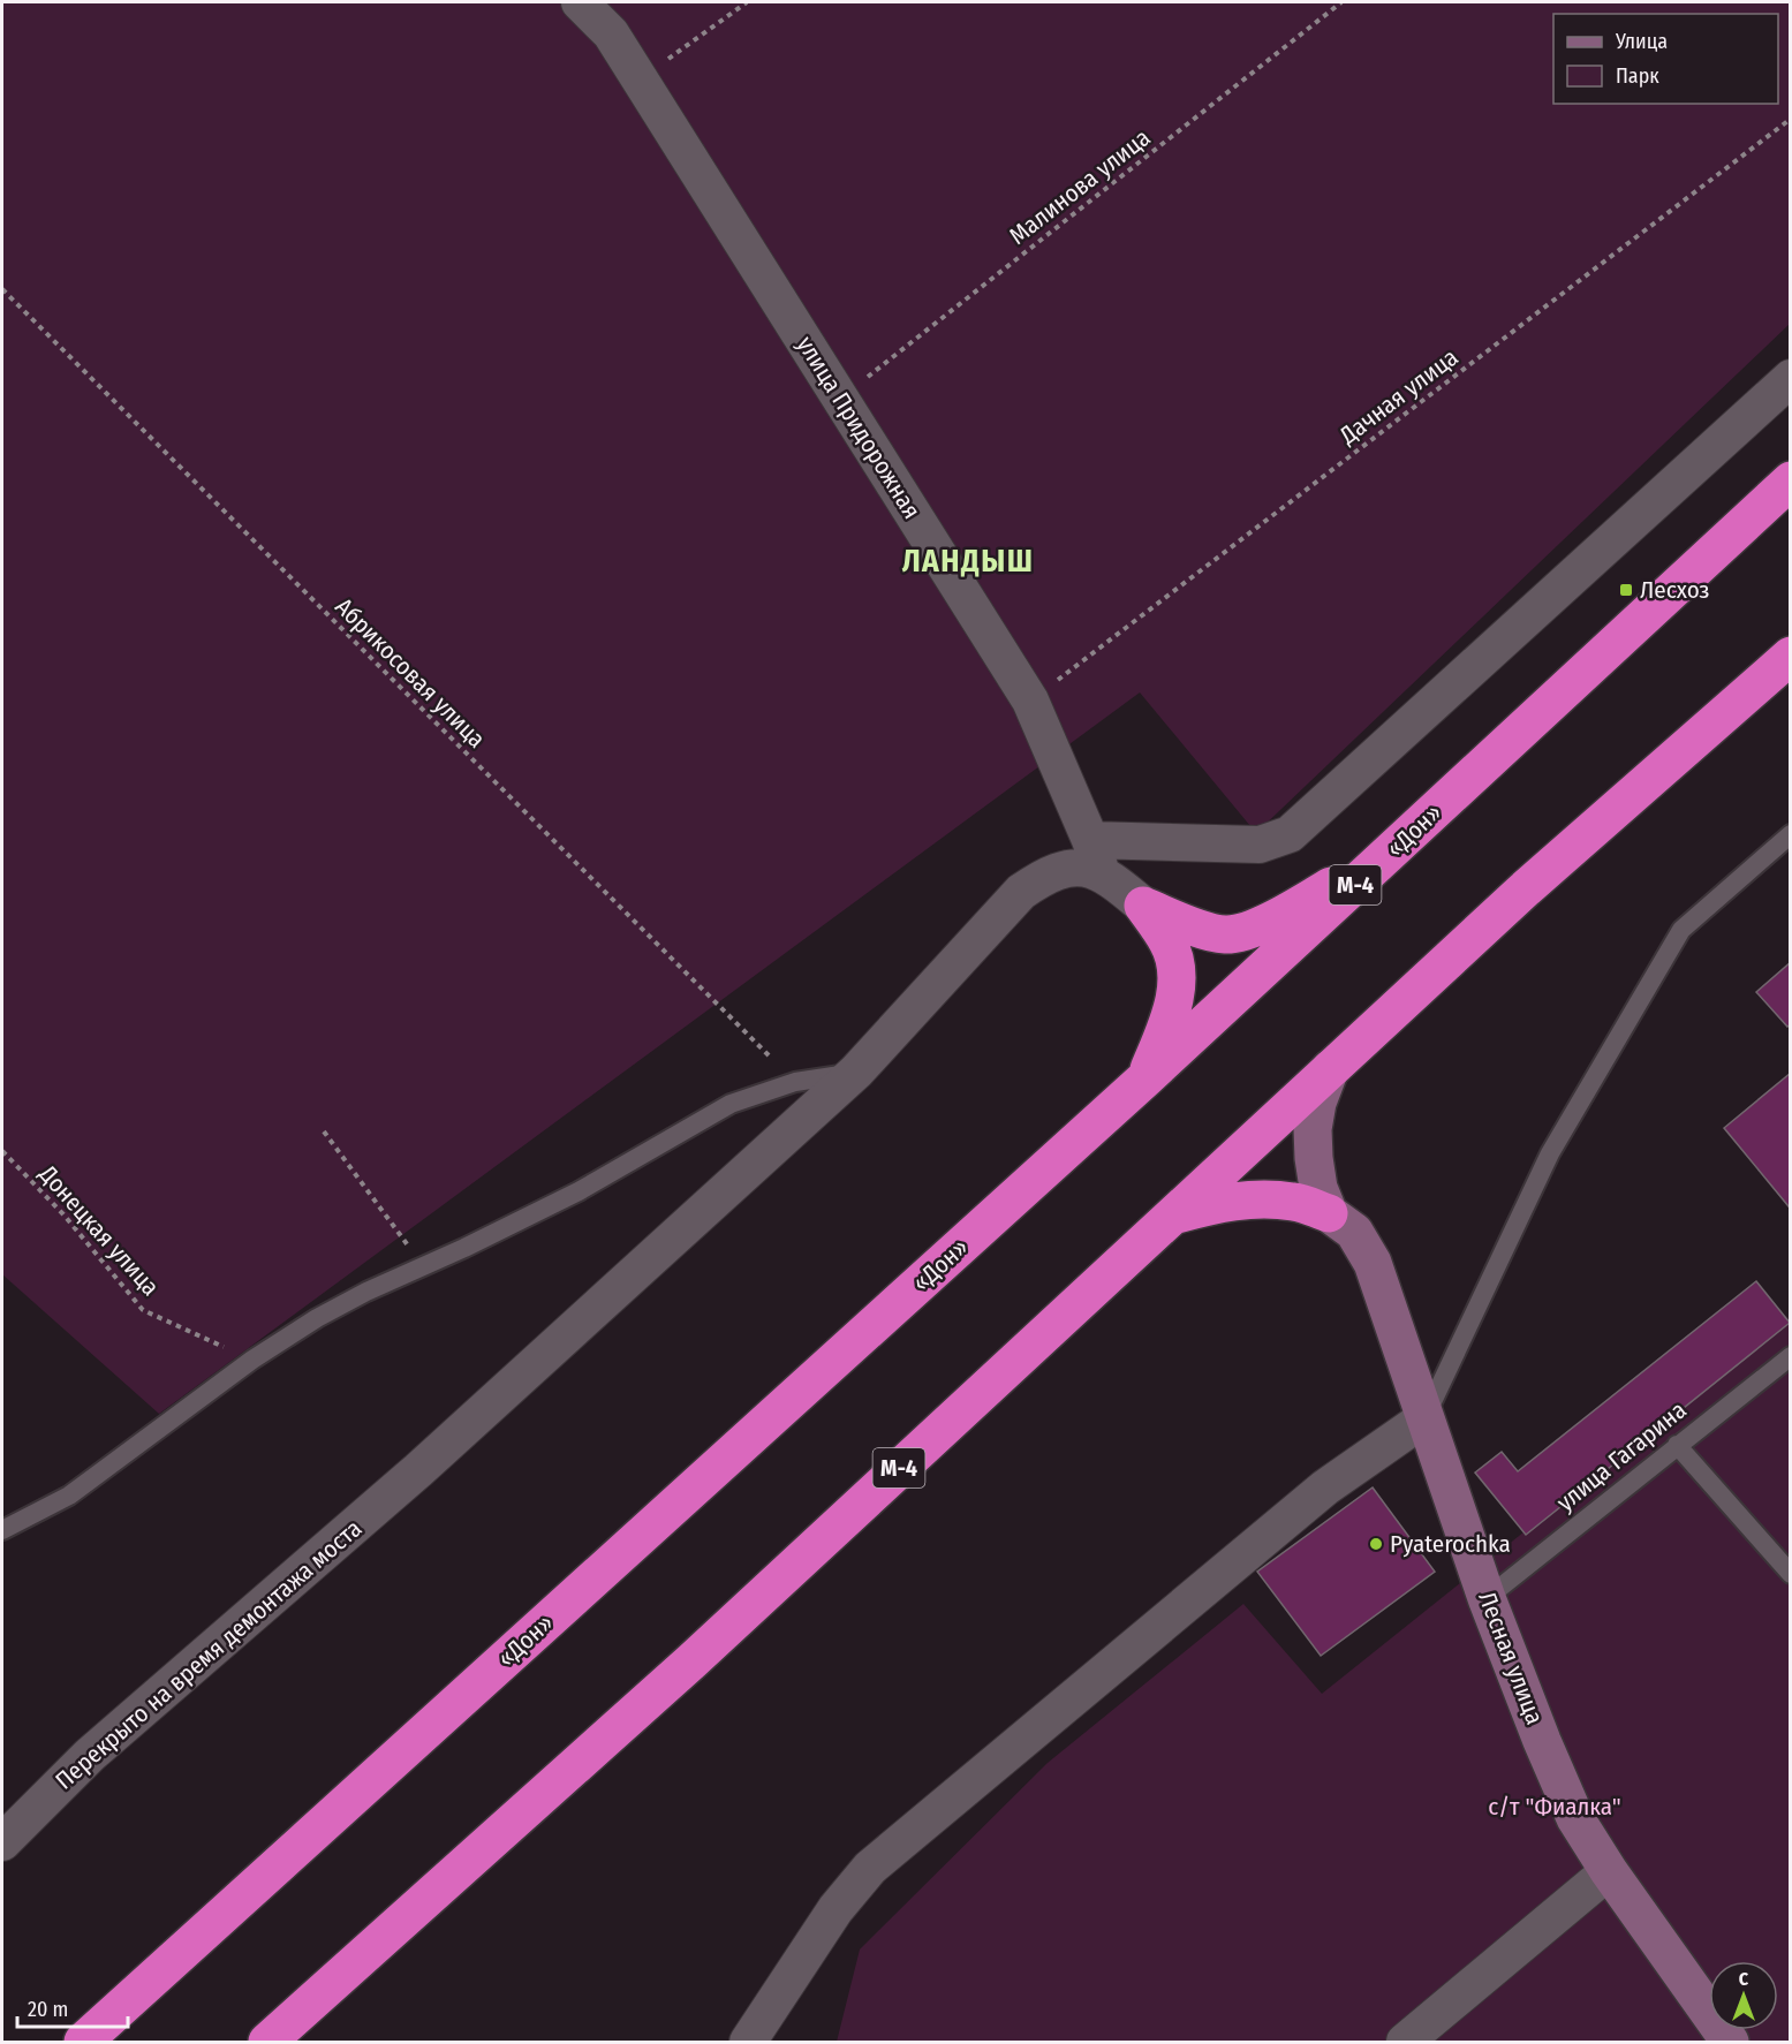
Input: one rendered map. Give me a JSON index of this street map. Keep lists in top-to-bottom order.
{
  "streets": {
    "highway": ["«Дон»", "М-4"],
    "street": ["улица Придорожная", "Перекрыто на время демонтажа моста", "Лесная улица"],
    "lane": ["улица Гагарина"],
    "path": [
      "Малинова улица",
      "Дачная улица",
      "Абрикосовая улица",
      "Донецкая улица"
    ]
  },
  "crossings": [
    ["Малинова улица", "улица Придорожная"],
    ["Дачная улица", "улица Придорожная"],
    ["улица Придорожная", "Перекрыто на время демонтажа моста"],
    ["улица Гагарина", "Лесная улица"]
  ],
  "districts": ["ЛАНДЫШ"],
  "parks": ["с/т \"Фиалка\""],
  "places": {
    "transit": ["Лесхоз"],
    "other": ["Pyaterochka"]
  },
  "legend": ["Улица", "Парк"],
  "scale_bar": "20 m",
  "north": "top"
}
